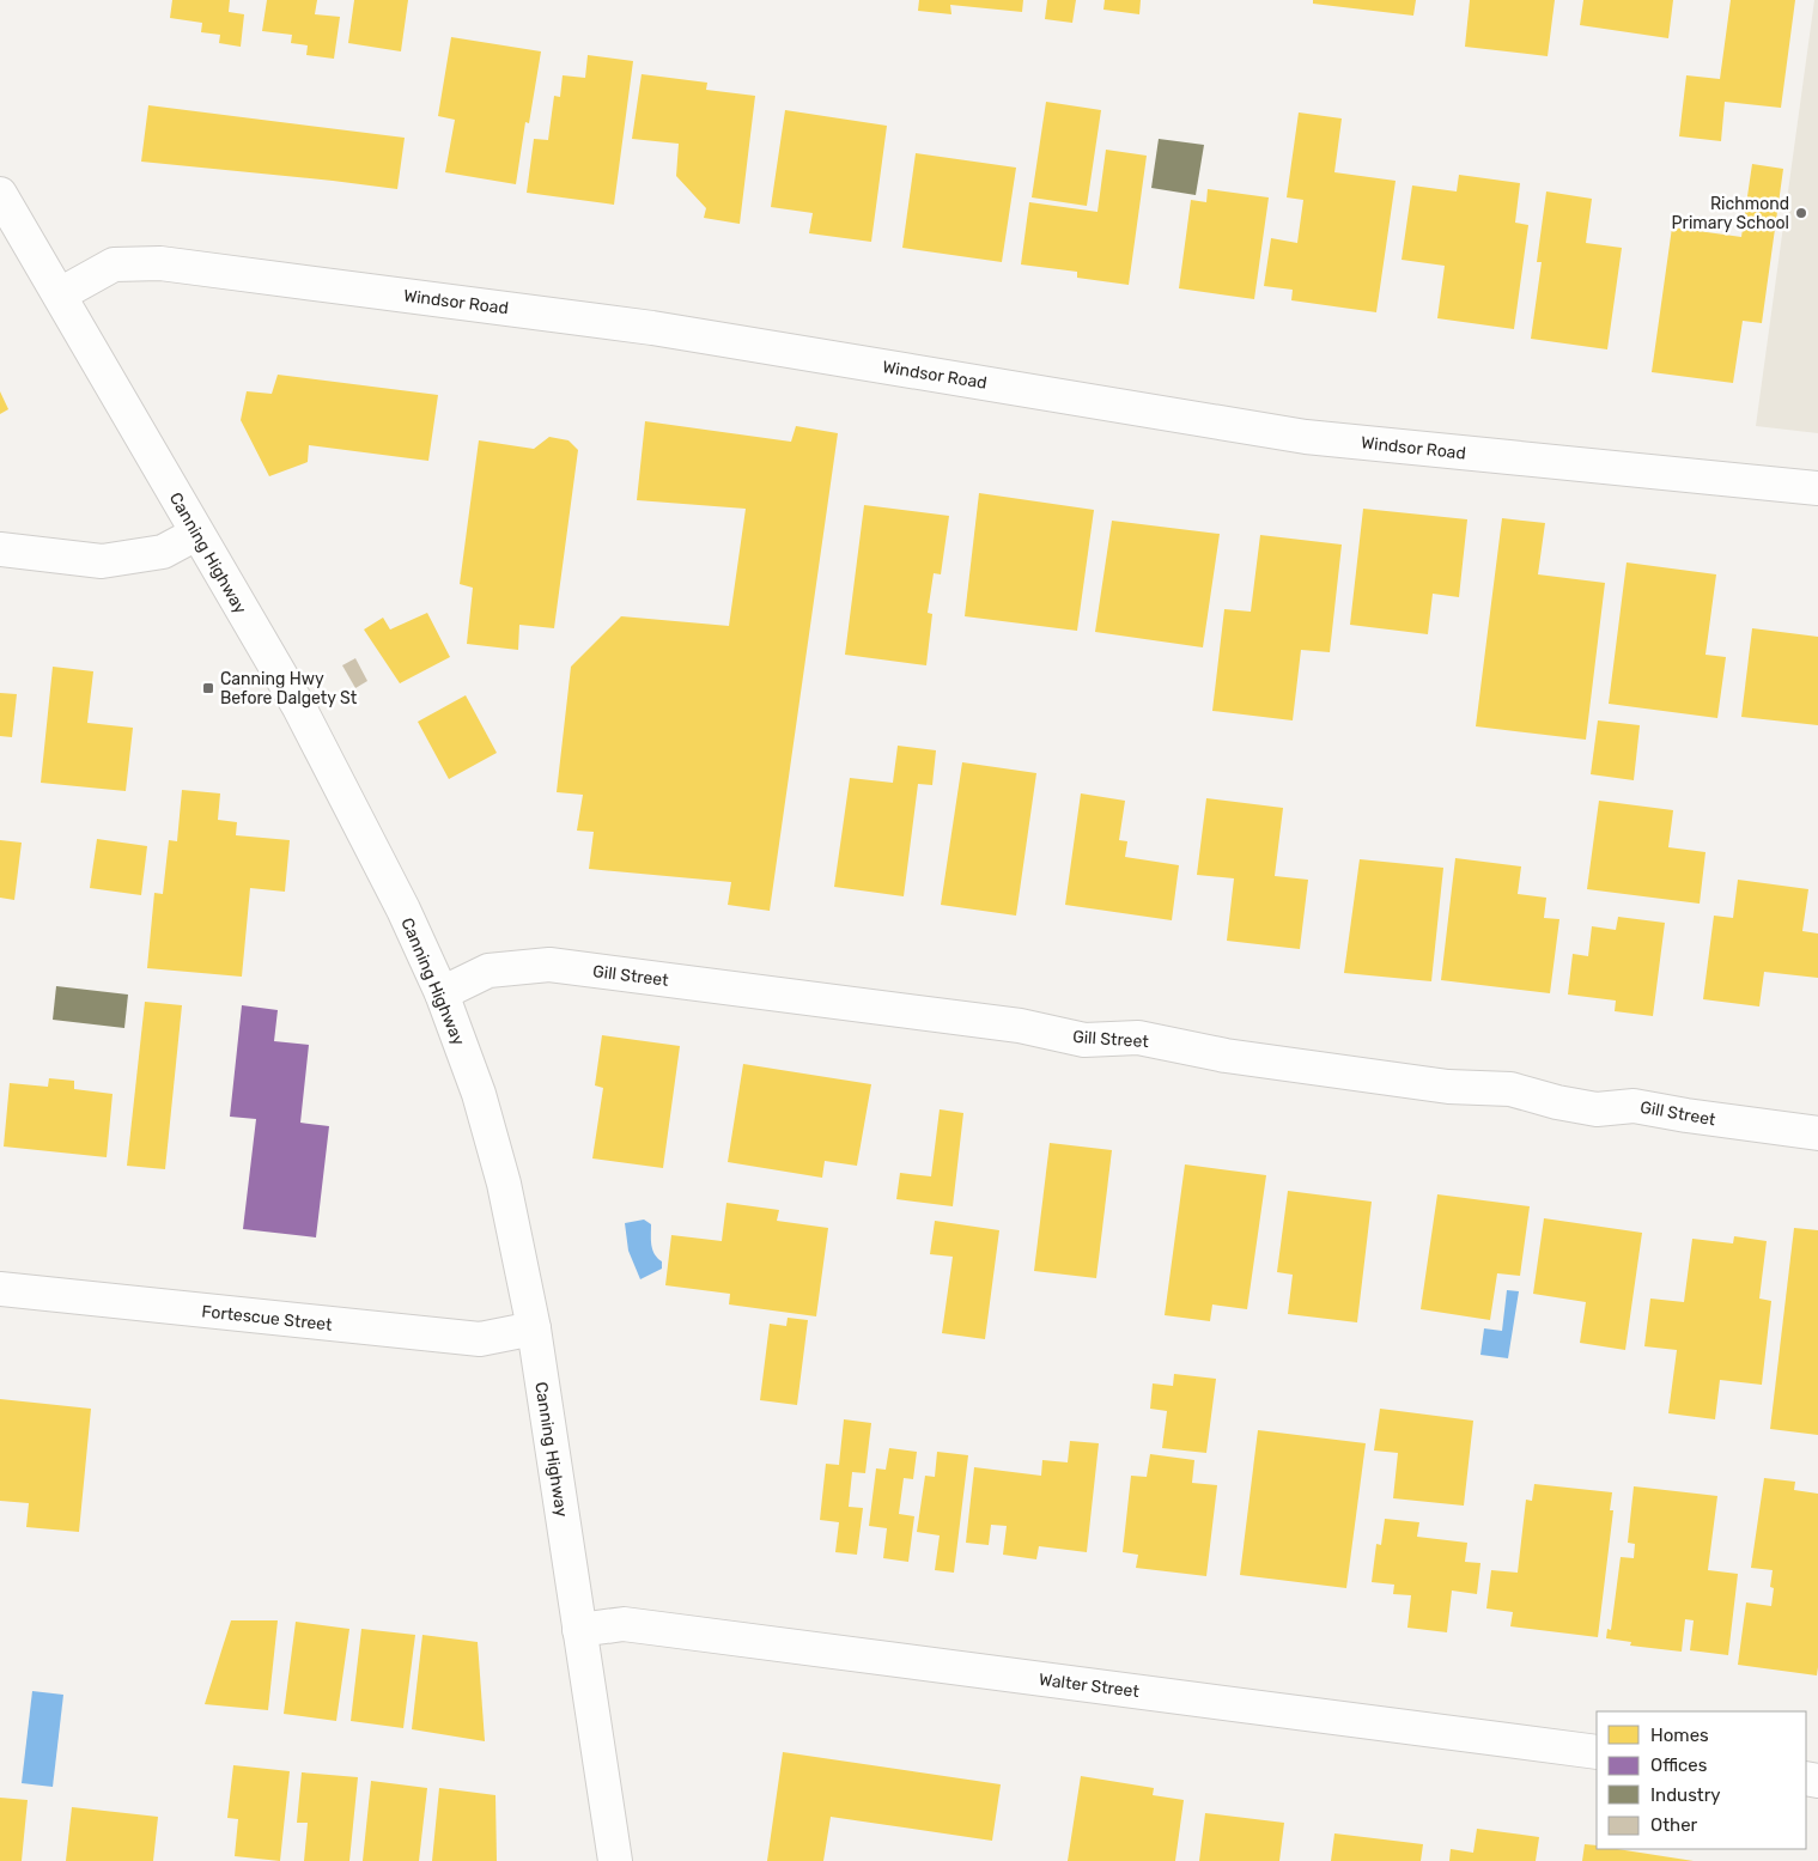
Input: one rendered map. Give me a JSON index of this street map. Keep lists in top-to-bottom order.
{
  "streets": {
    "main road": [
      "Windsor Road",
      "Canning Highway",
      "Gill Street",
      "Fortescue Street",
      "Walter Street"
    ]
  },
  "crossings": [
    ["Windsor Road", "Canning Highway"],
    ["Canning Highway", "Gill Street"],
    ["Canning Highway", "Fortescue Street"],
    ["Canning Highway", "Walter Street"]
  ],
  "places": {
    "other": ["Richmond Primary School"],
    "transit": ["Canning Hwy Before Dalgety St"]
  },
  "legend": [
    "Homes",
    "Offices",
    "Industry",
    "Other"
  ]
}
